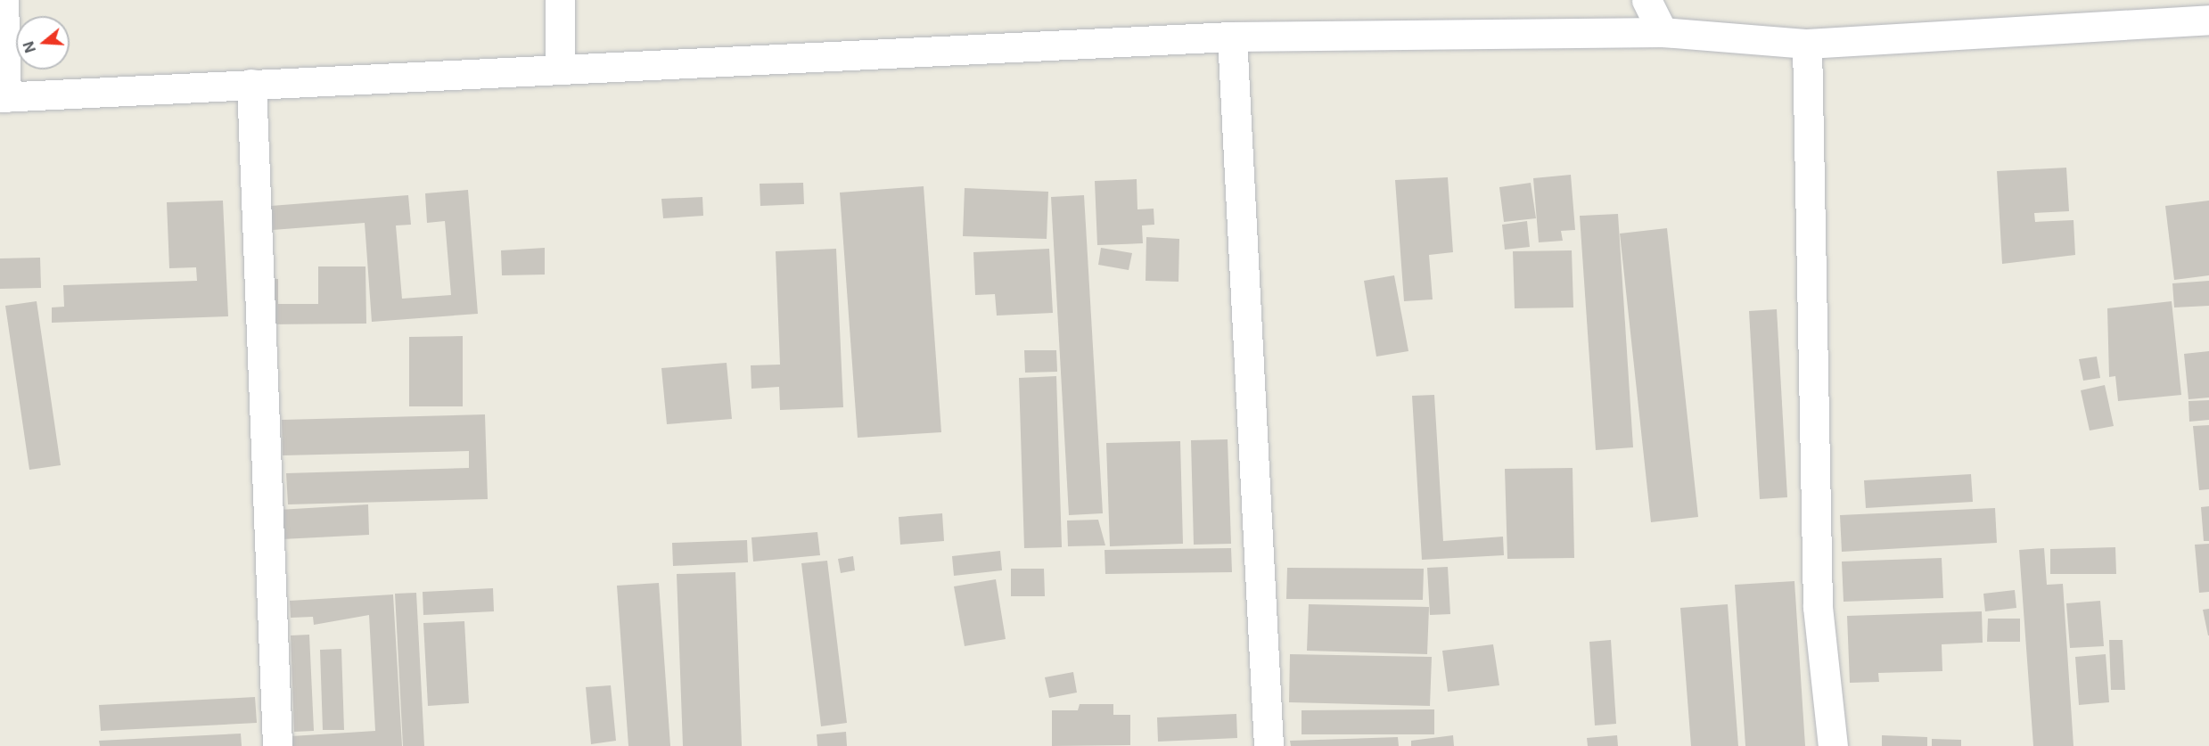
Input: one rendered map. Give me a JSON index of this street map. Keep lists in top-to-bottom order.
{
  "north": "left"
}
